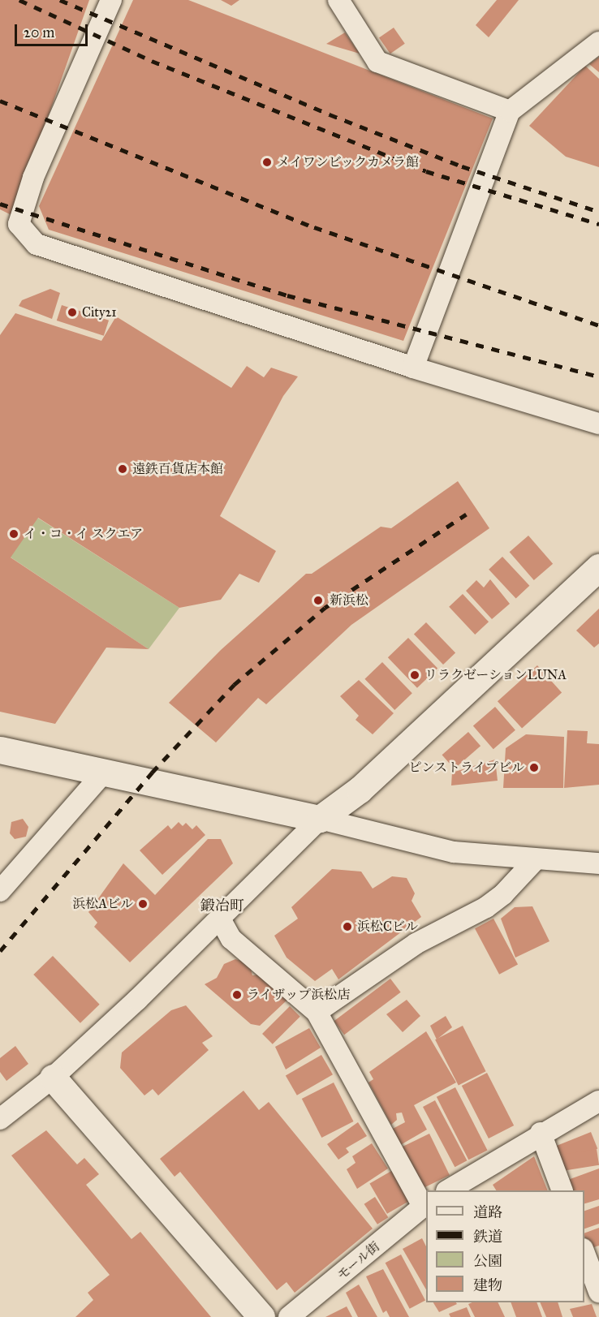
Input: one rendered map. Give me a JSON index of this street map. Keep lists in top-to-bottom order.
{
  "streets": {
    "street": ["モール街"]
  },
  "districts": ["鍛冶町"],
  "places": [
    "メイワンビックカメラ館",
    "City21",
    "遠鉄百貨店本館",
    "イ・コ・イ スクエア",
    "新浜松",
    "リラクゼーションLUNA",
    "ピンストライプビル",
    "浜松Aビル",
    "浜松Cビル",
    "ライザップ浜松店"
  ],
  "legend": [
    "道路",
    "鉄道",
    "公園",
    "建物"
  ],
  "scale_bar": "20 m"
}
